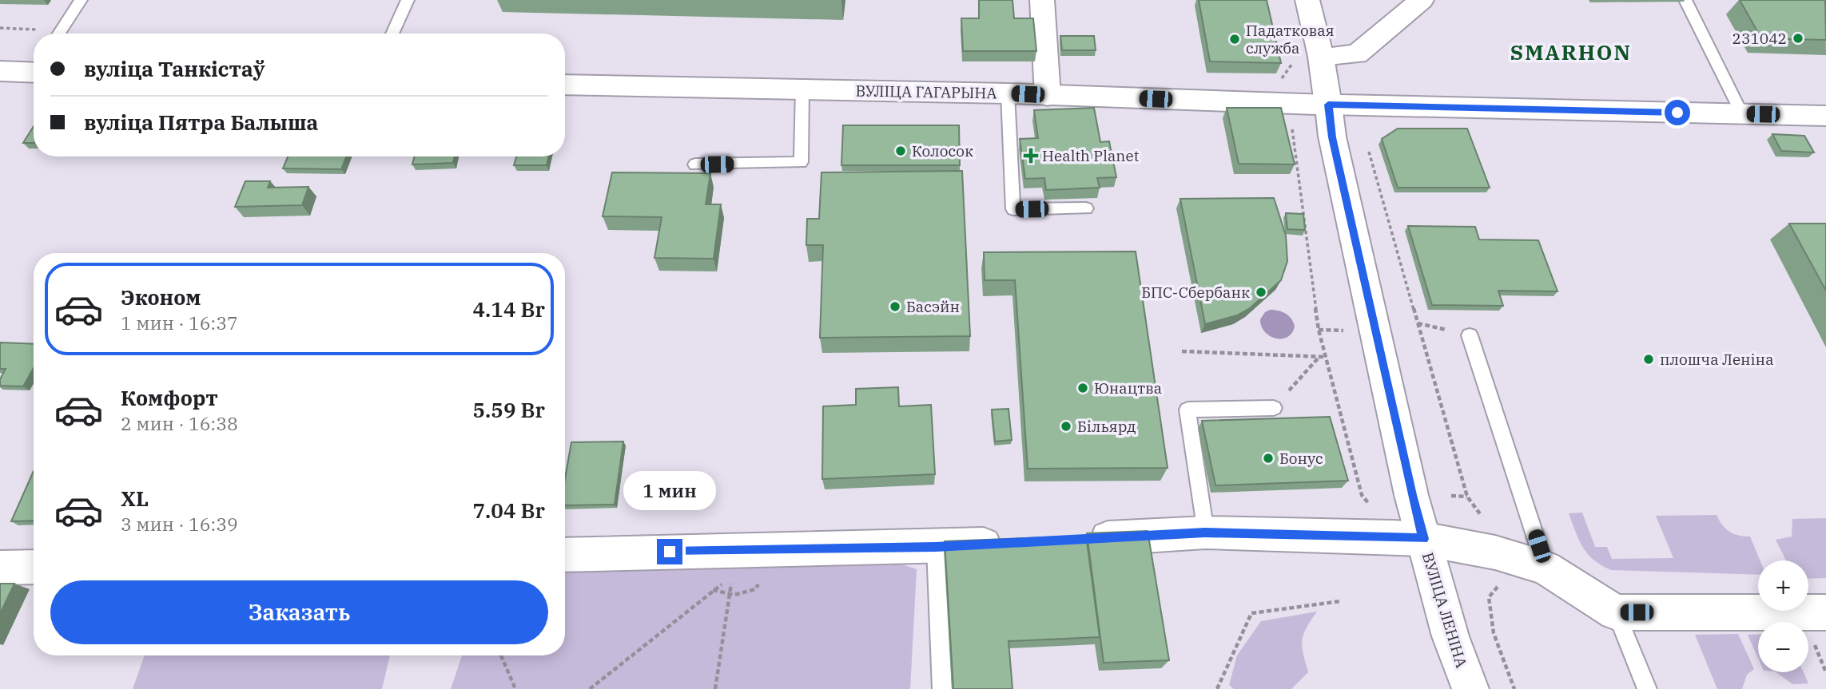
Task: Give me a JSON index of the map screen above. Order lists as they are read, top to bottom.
{
  "streets": {
    "street": ["ВУЛІЦА ГАГАРЫНА", "ВУЛІЦА ЛЕНІНА"]
  },
  "crossings": [
    ["ВУЛІЦА ГАГАРЫНА", "ВУЛІЦА ЛЕНІНА"]
  ],
  "districts": ["SMARHON"],
  "places": {
    "other": [
      "231042",
      "Падатковая служба",
      "Колосок",
      "БПС-Сбербанк",
      "Басэйн",
      "плошча Леніна",
      "Юнацтва",
      "Більярд",
      "Бонус"
    ],
    "health": ["Health Planet"]
  },
  "page": {
    "banner": ["вуліца Танкістаў", "вуліца Пятра Балыша"],
    "list": [
      {
        "name": "Эконом",
        "note": "1 мин · 16:37",
        "value": "4.14 Br"
      },
      {
        "name": "Комфорт",
        "note": "2 мин · 16:38",
        "value": "5.59 Br"
      },
      {
        "name": "XL",
        "note": "3 мин · 16:39",
        "value": "7.04 Br"
      }
    ],
    "bubble": "1 мин",
    "map_buttons": ["+", "−"],
    "buttons": "Заказать"
  }
}
